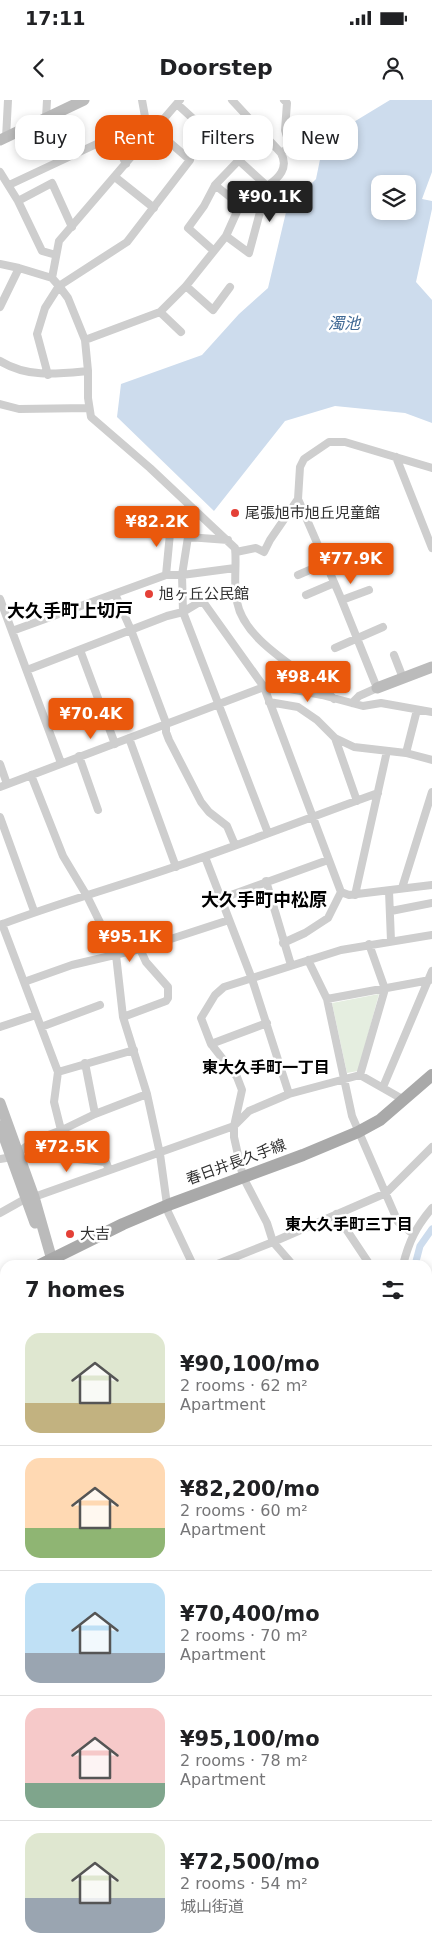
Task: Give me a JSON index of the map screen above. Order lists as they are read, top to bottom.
{
  "streets": {
    "main road": ["春日井長久手線"]
  },
  "districts": [
    "大久手町上切戸",
    "大久手町中松原",
    "東大久手町一丁目",
    "東大久手町三丁目"
  ],
  "water": ["濁池"],
  "places": ["尾張旭市旭丘児童館", "旭ヶ丘公民館", "大吉"],
  "page": {
    "status": "17:11",
    "header": "Doorstep",
    "chip": [
      "Buy",
      "Rent",
      "Filters",
      "New"
    ],
    "price": [
      "¥90.1K",
      "¥82.2K",
      "¥77.9K",
      "¥98.4K",
      "¥70.4K",
      "¥95.1K",
      "¥72.5K"
    ],
    "heading": "7 homes",
    "list": [
      {
        "name": "¥90,100/mo",
        "note": "2 rooms · 62 m² · Apartment"
      },
      {
        "name": "¥82,200/mo",
        "note": "2 rooms · 60 m² · Apartment"
      },
      {
        "name": "¥70,400/mo",
        "note": "2 rooms · 70 m² · Apartment"
      },
      {
        "name": "¥95,100/mo",
        "note": "2 rooms · 78 m² · Apartment"
      },
      {
        "name": "¥72,500/mo",
        "note": "2 rooms · 54 m² · 城山街道"
      }
    ]
  }
}
